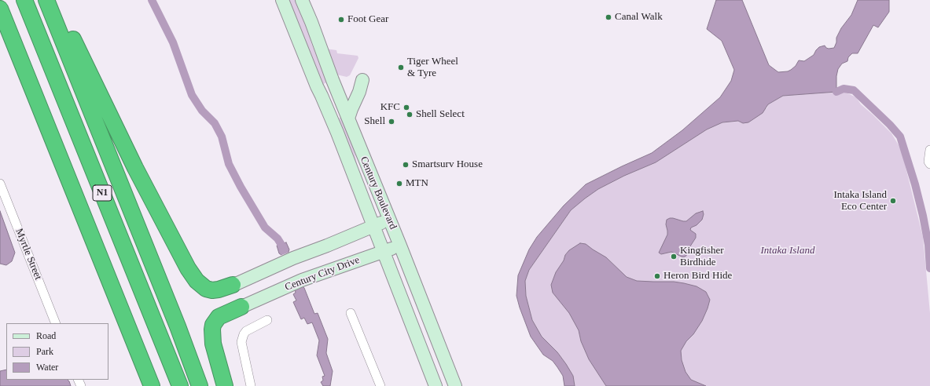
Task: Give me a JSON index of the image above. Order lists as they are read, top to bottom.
{
  "streets": {
    "highway": ["N1"],
    "main road": ["Century Boulevard", "Century City Drive"],
    "street": ["Myrtle Street"]
  },
  "crossings": [
    ["Century Boulevard", "Century City Drive"]
  ],
  "parks": ["Intaka Island"],
  "places": [
    "Canal Walk",
    "Foot Gear",
    "Tiger Wheel & Tyre",
    "KFC",
    "Shell Select",
    "Shell",
    "Smartsurv House",
    "MTN",
    "Intaka Island Eco Center",
    "Kingfisher Birdhide",
    "Heron Bird Hide"
  ],
  "legend": ["Road", "Park", "Water"]
}
